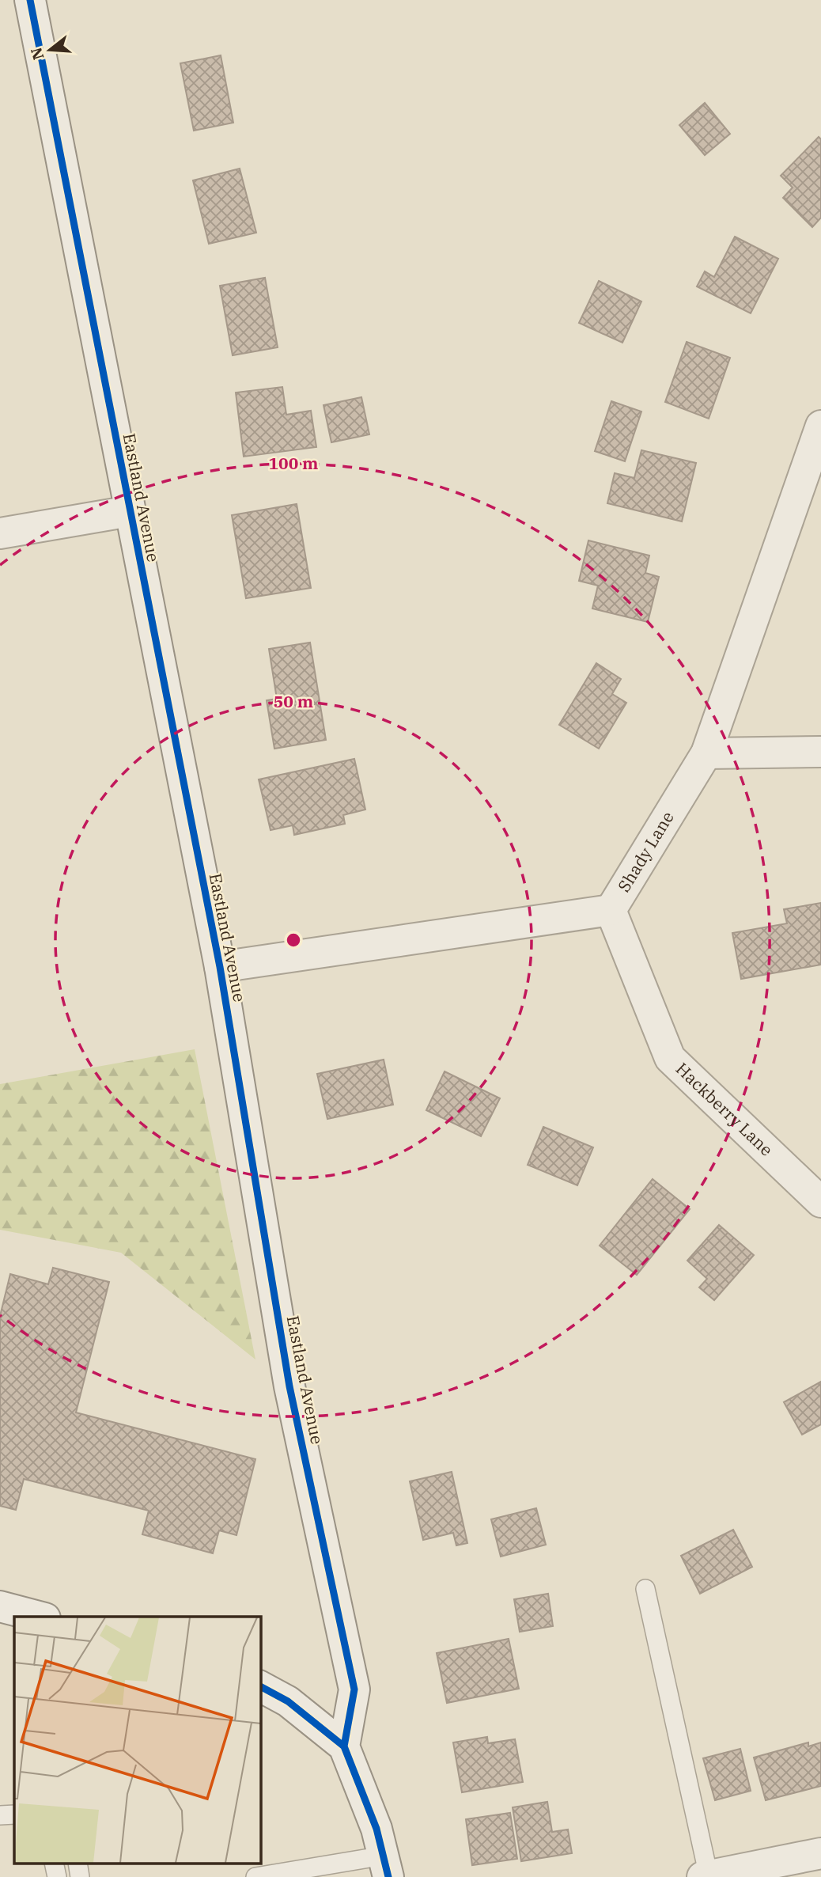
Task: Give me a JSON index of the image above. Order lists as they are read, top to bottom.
{
  "streets": {
    "street": ["Eastland Avenue", "Shady Lane", "Hackberry Lane"]
  },
  "crossings": [
    ["Eastland Avenue", "Shady Lane"],
    ["Shady Lane", "Hackberry Lane"]
  ],
  "north": "left",
  "rings": ["100 m", "50 m"]
}
